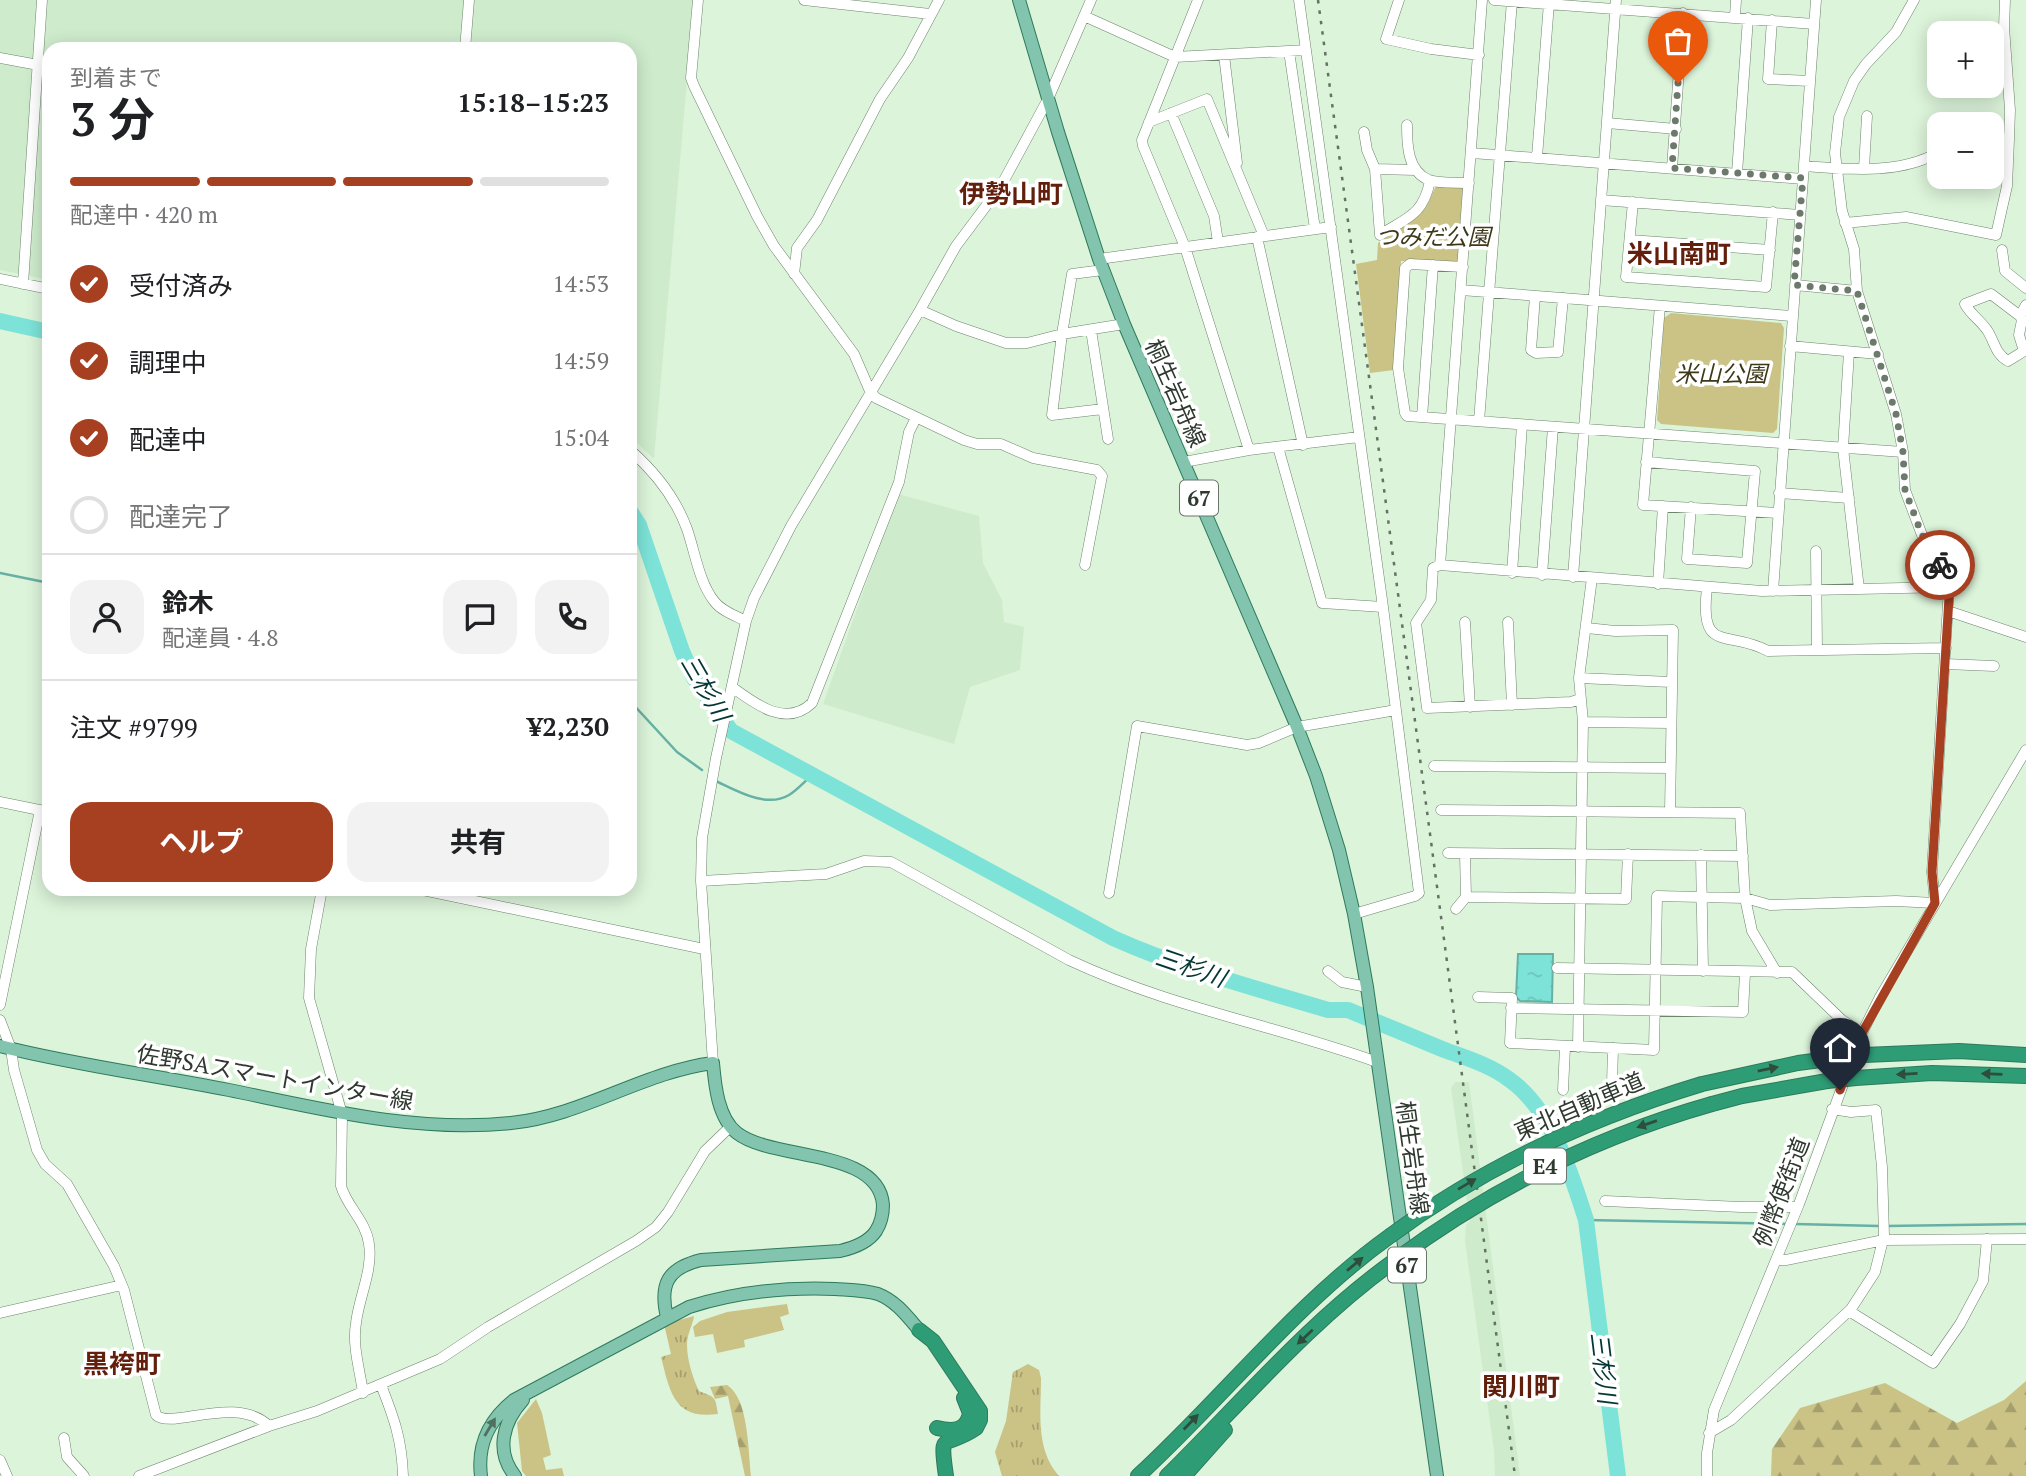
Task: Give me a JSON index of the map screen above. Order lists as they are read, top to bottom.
{
  "streets": {
    "highway": ["東北自動車道", "E4"],
    "main road": ["桐生岩舟線", "67", "佐野SAスマートインター線"],
    "street": ["例幣使街道"]
  },
  "crossings": [
    ["桐生岩舟線", "67"]
  ],
  "districts": [
    "伊勢山町",
    "米山南町",
    "黒袴町",
    "関川町"
  ],
  "water": ["三杉川"],
  "parks": ["つみだ公園", "米山公園"],
  "page": {
    "map_buttons": ["+", "−"],
    "heading": ["3 分", "到着まで", "15:18–15:23"],
    "panel": [
      "鈴木",
      "配達員 · 4.8",
      "注文 #9799",
      "¥2,230"
    ],
    "bar": "配達中 · 420 m",
    "list": [
      ["受付済み", "14:53"],
      ["調理中", "14:59"],
      ["配達中", "15:04"],
      "配達完了"
    ],
    "buttons": ["ヘルプ", "共有"]
  }
}
